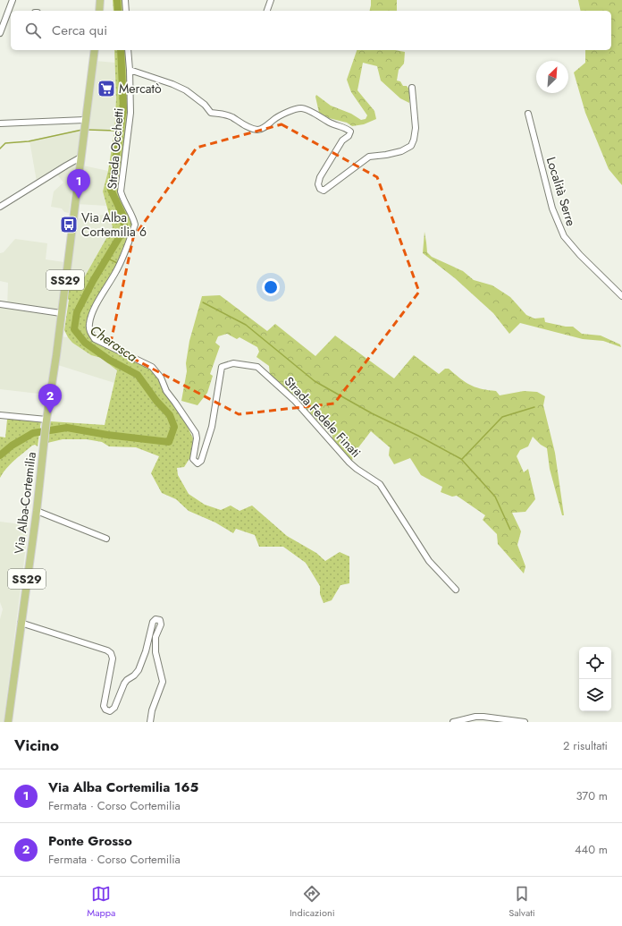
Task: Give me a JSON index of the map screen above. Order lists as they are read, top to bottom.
{
  "streets": {
    "main road": ["SS29", "Via Alba-Cortemilia"],
    "street": ["Strada Occhetti", "Località Serre", "Strada Fedele Finati"]
  },
  "crossings": [
    ["Strada Occhetti", "Strada Fedele Finati"],
    ["SS29", "Via Alba-Cortemilia"]
  ],
  "water": ["Cherasca"],
  "places": {
    "supermarket": ["Mercatò"],
    "bus stop": ["Via Alba Cortemilia 6"]
  },
  "north": "top right",
  "page": {
    "search": "Cerca qui",
    "pins": ["1", "2"],
    "heading": ["Vicino", "2 risultati"],
    "list": [
      {
        "mark": "1",
        "name": "Via Alba Cortemilia 165",
        "note": "Fermata · Corso Cortemilia",
        "value": "370 m"
      },
      {
        "mark": "2",
        "name": "Ponte Grosso",
        "note": "Fermata · Corso Cortemilia",
        "value": "440 m"
      }
    ],
    "nav": ["Mappa", "Indicazioni", "Salvati"]
  }
}
